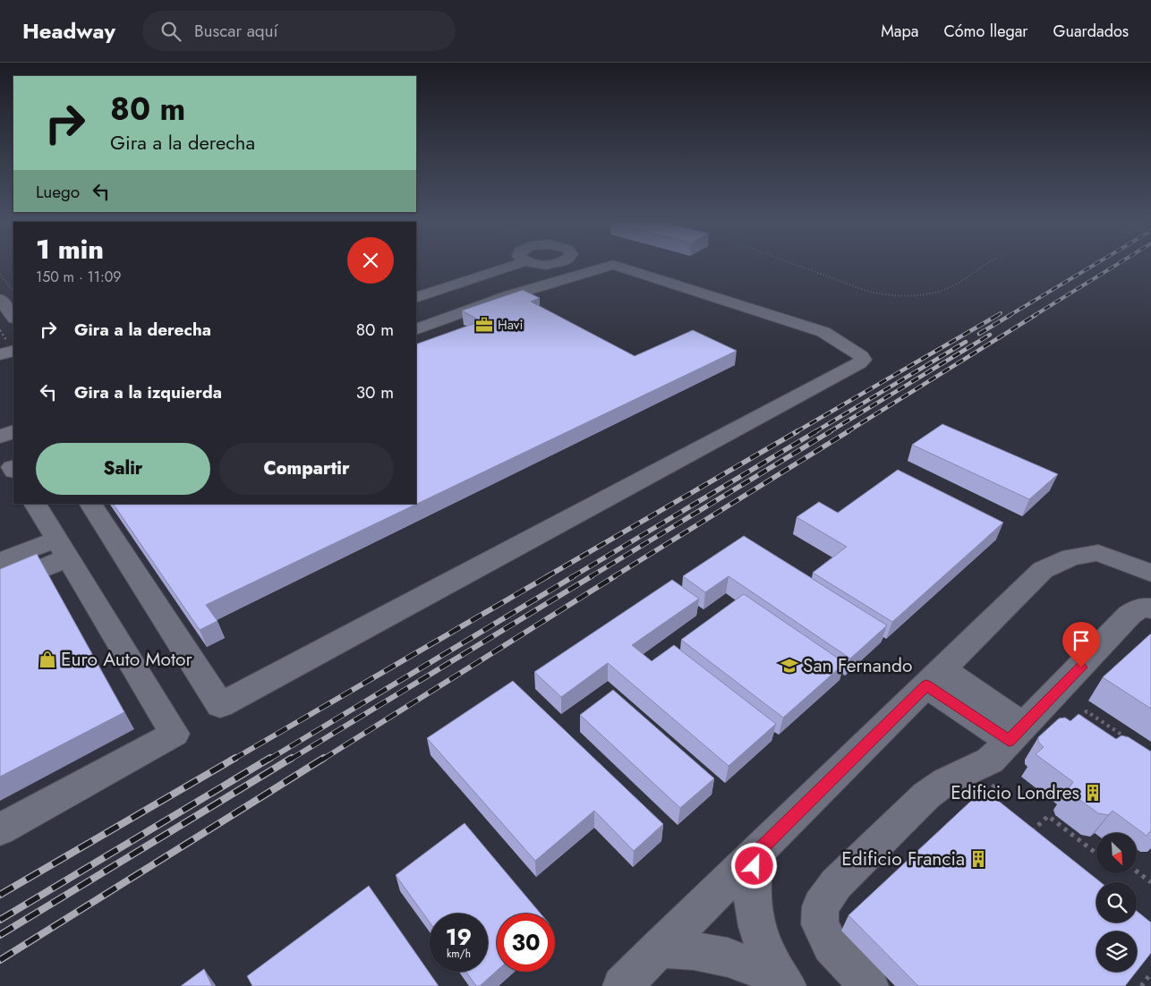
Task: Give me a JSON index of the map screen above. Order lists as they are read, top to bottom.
{
  "places": {
    "office": ["Havi"],
    "shop": ["Euro Auto Motor"],
    "school or university": ["San Fernando"],
    "building": ["Edificio Londres", "Edificio Francia"]
  },
  "north": "bottom right",
  "page": {
    "header": "Headway",
    "search": "Buscar aquí",
    "nav": ["Mapa", "Cómo llegar", "Guardados"],
    "turn": ["80 m", "Gira a la derecha"],
    "then": "Luego",
    "heading": ["1 min", "150 m · 11:09"],
    "list": [
      {
        "name": "Gira a la derecha",
        "value": "80 m"
      },
      {
        "name": "Gira a la izquierda",
        "value": "30 m"
      }
    ],
    "buttons": ["Salir", "Compartir"],
    "speed": "19 km/h",
    "limit": "30"
  }
}
